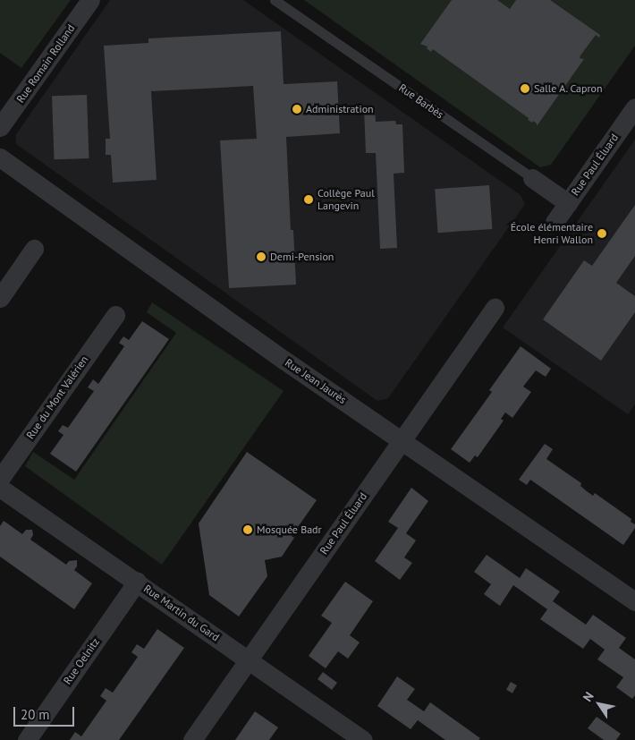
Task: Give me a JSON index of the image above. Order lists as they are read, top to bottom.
{
  "streets": {
    "street": [
      "Rue Romain Rolland",
      "Rue Barbès",
      "Rue Paul Éluard",
      "Rue Jean Jaurès",
      "Rue du Mont Valérien",
      "Rue Martin du Gard",
      "Rue Oelnitz"
    ]
  },
  "crossings": [
    ["Rue Barbès", "Rue Paul Éluard"],
    ["Rue Paul Éluard", "Rue Jean Jaurès"],
    ["Rue Paul Éluard", "Rue Martin du Gard"],
    ["Rue Martin du Gard", "Rue Oelnitz"]
  ],
  "places": [
    "Salle A. Capron",
    "Administration",
    "Collège Paul Langevin",
    "École élémentaire Henri Wallon",
    "Demi-Pension",
    "Mosquée Badr"
  ],
  "scale_bar": "20 m",
  "north": "top left"
}
